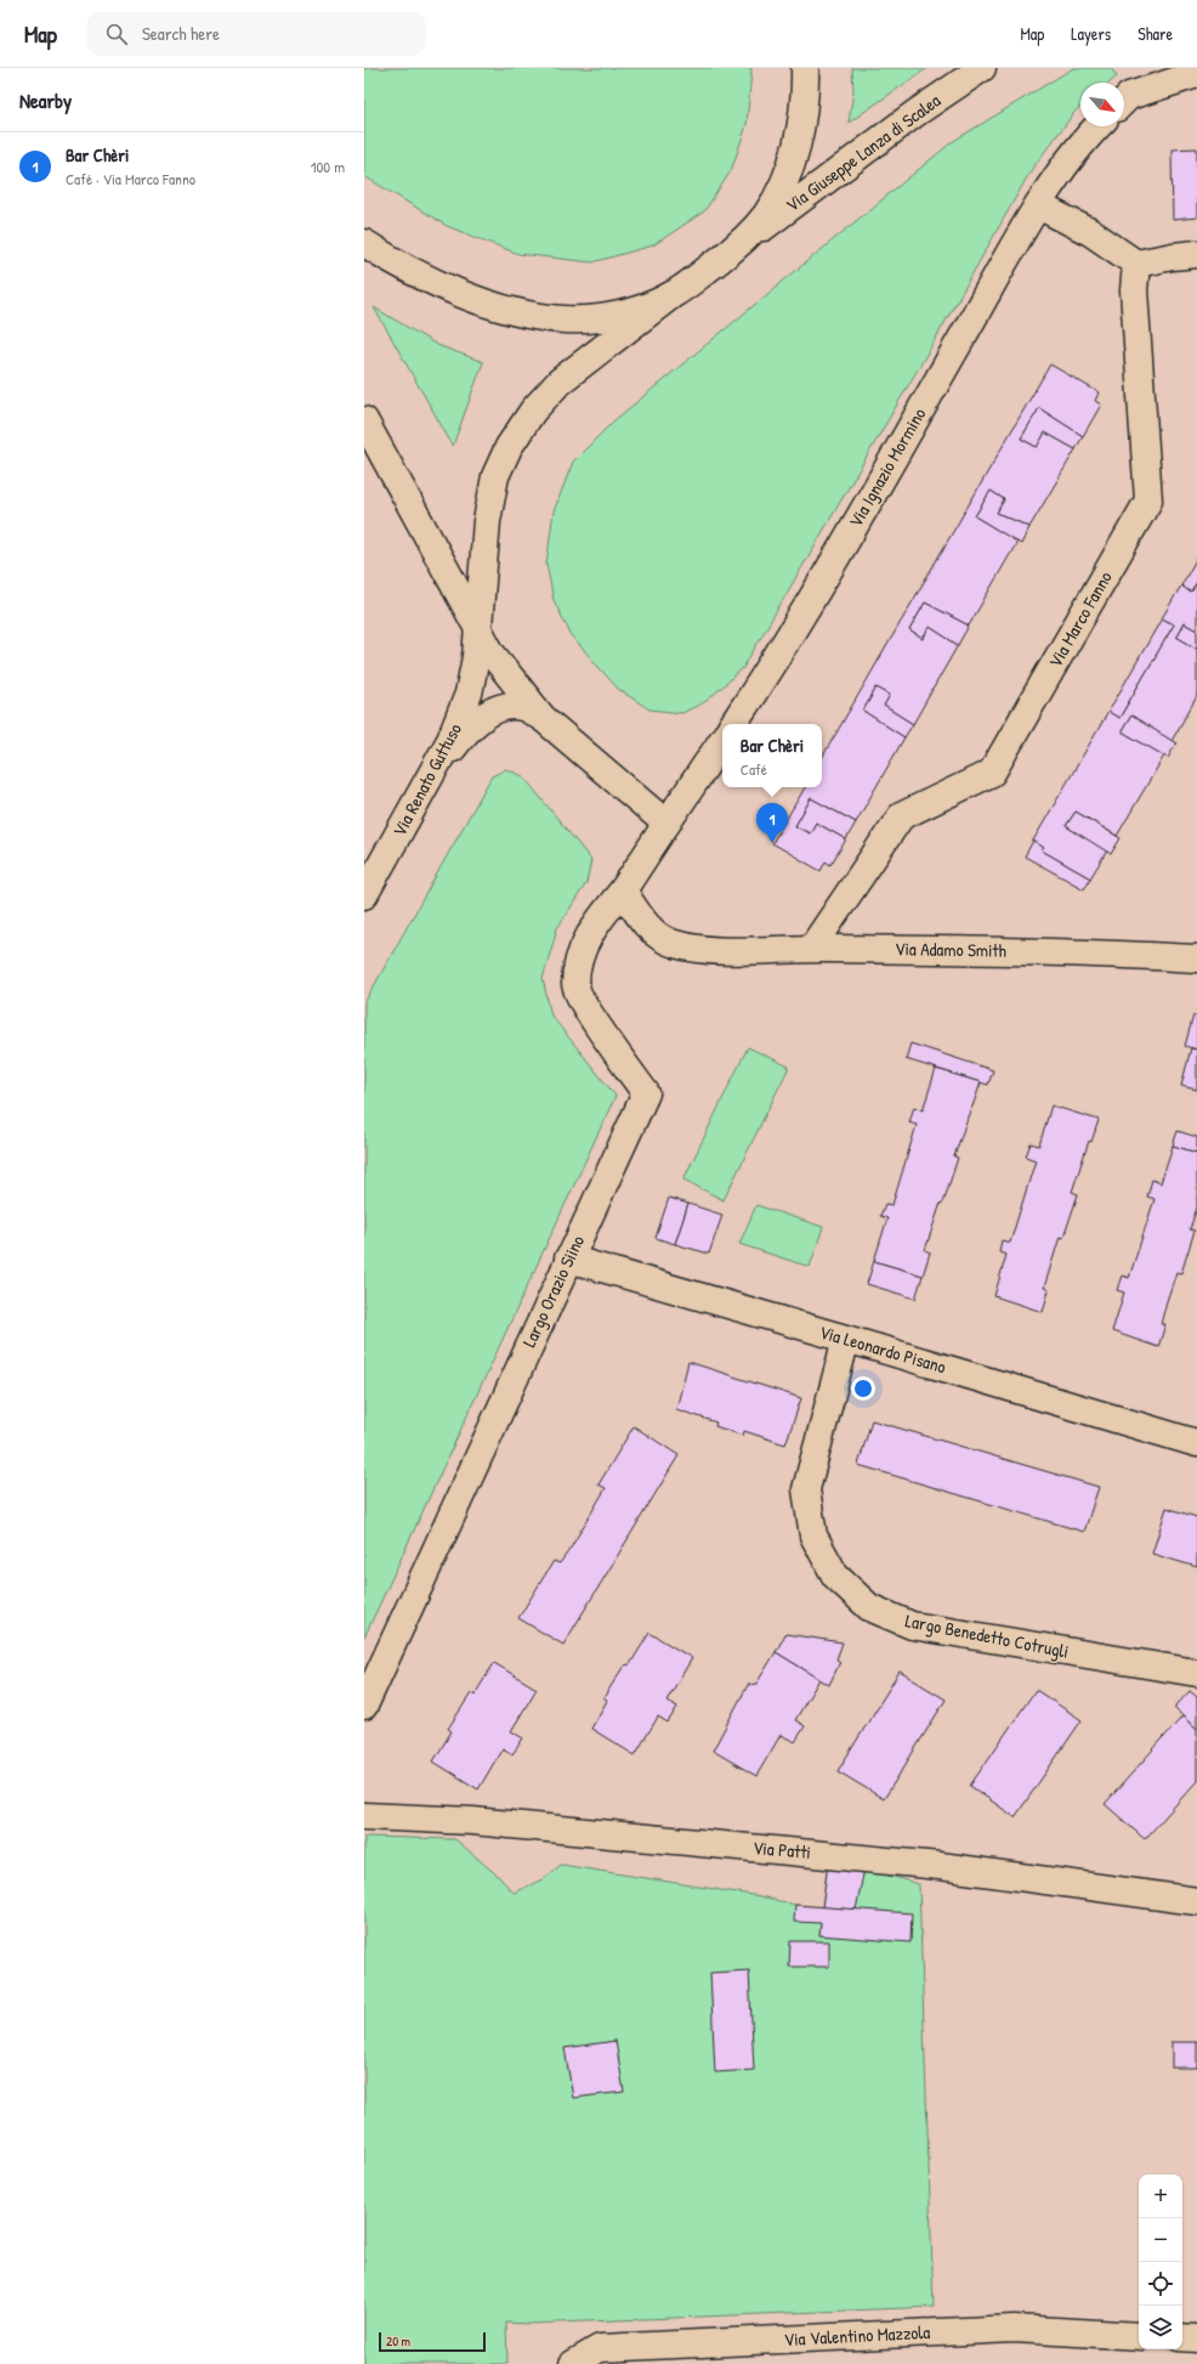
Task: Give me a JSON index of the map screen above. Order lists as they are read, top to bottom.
{
  "streets": {
    "street": [
      "Via Giuseppe Lanza di Scalea",
      "Via Ignazio Mormino",
      "Via Marco Fanno",
      "Via Renato Guttuso",
      "Via Adamo Smith",
      "Largo Orazio Siino",
      "Via Leonardo Pisano",
      "Largo Benedetto Cotrugli",
      "Via Patti",
      "Via Valentino Mazzola"
    ]
  },
  "crossings": [
    ["Via Marco Fanno", "Via Adamo Smith"],
    ["Via Adamo Smith", "Largo Orazio Siino"],
    ["Largo Orazio Siino", "Via Leonardo Pisano"],
    ["Via Leonardo Pisano", "Largo Benedetto Cotrugli"]
  ],
  "scale_bar": "20 m",
  "north": "bottom right",
  "page": {
    "header": "Map",
    "search": "Search here",
    "nav": ["Map", "Layers", "Share"],
    "heading": "Nearby",
    "list": [
      {
        "mark": "1",
        "name": "Bar Chèri",
        "note": "Café · Via Marco Fanno",
        "value": "100 m"
      }
    ],
    "popup": ["Bar Chèri", "Café"],
    "pins": "1",
    "map_buttons": ["+", "−"],
    "scale": "20 m"
  }
}
